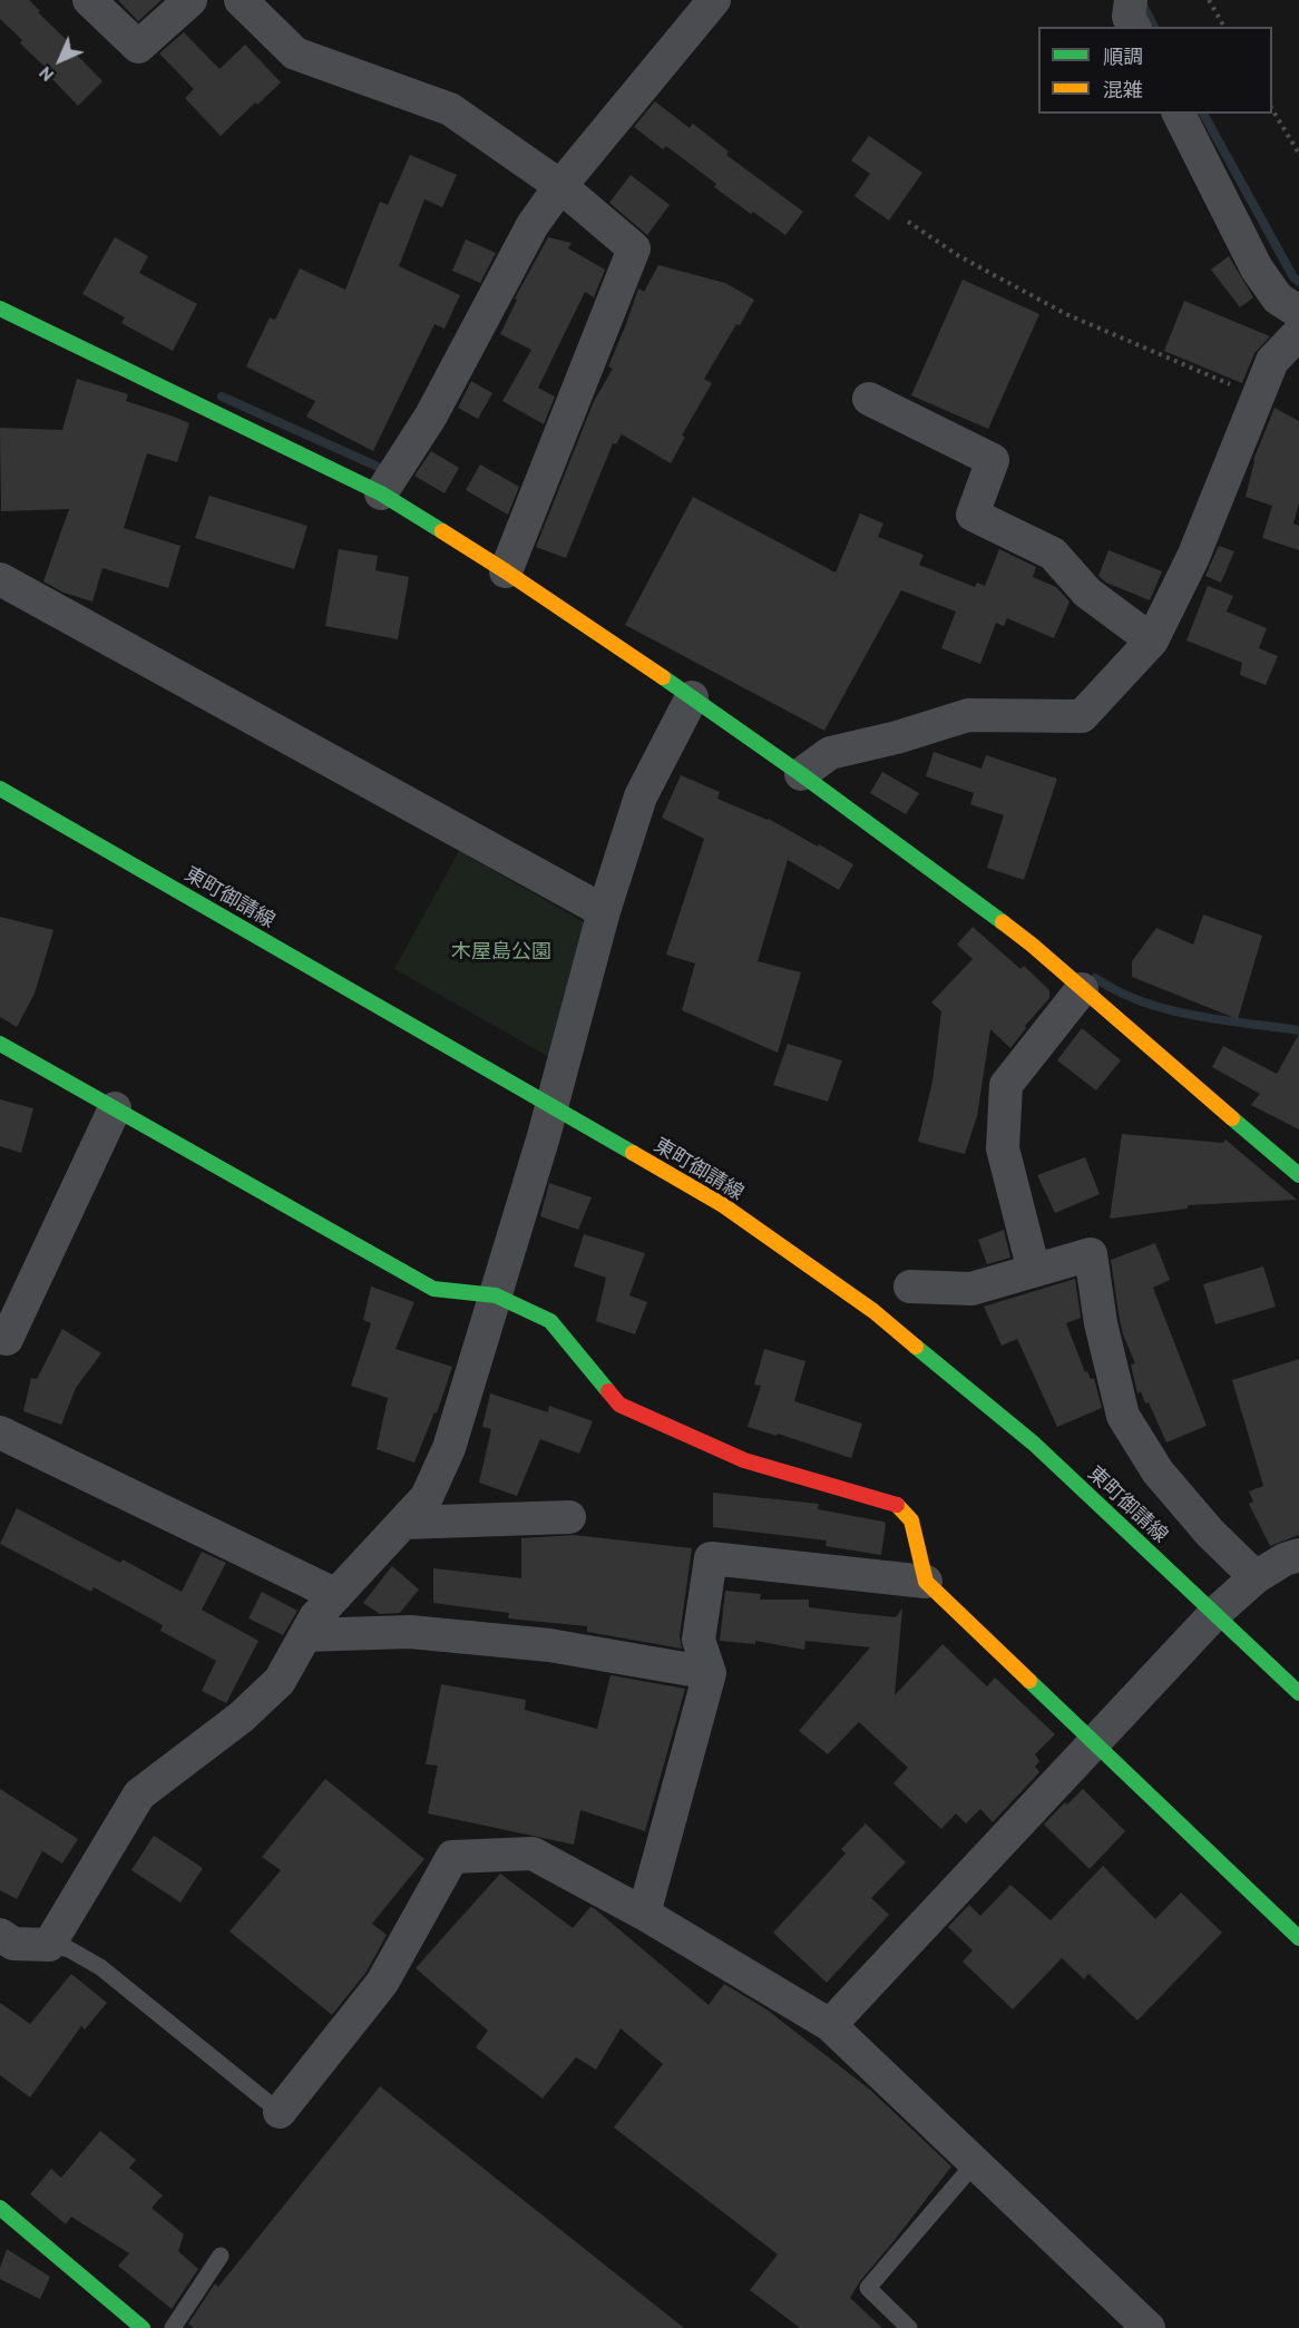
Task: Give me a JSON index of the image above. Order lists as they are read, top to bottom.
{
  "streets": {
    "street": ["東町御請線"]
  },
  "parks": ["木屋島公園"],
  "legend": ["順調", "混雑"],
  "north": "bottom left"
}
